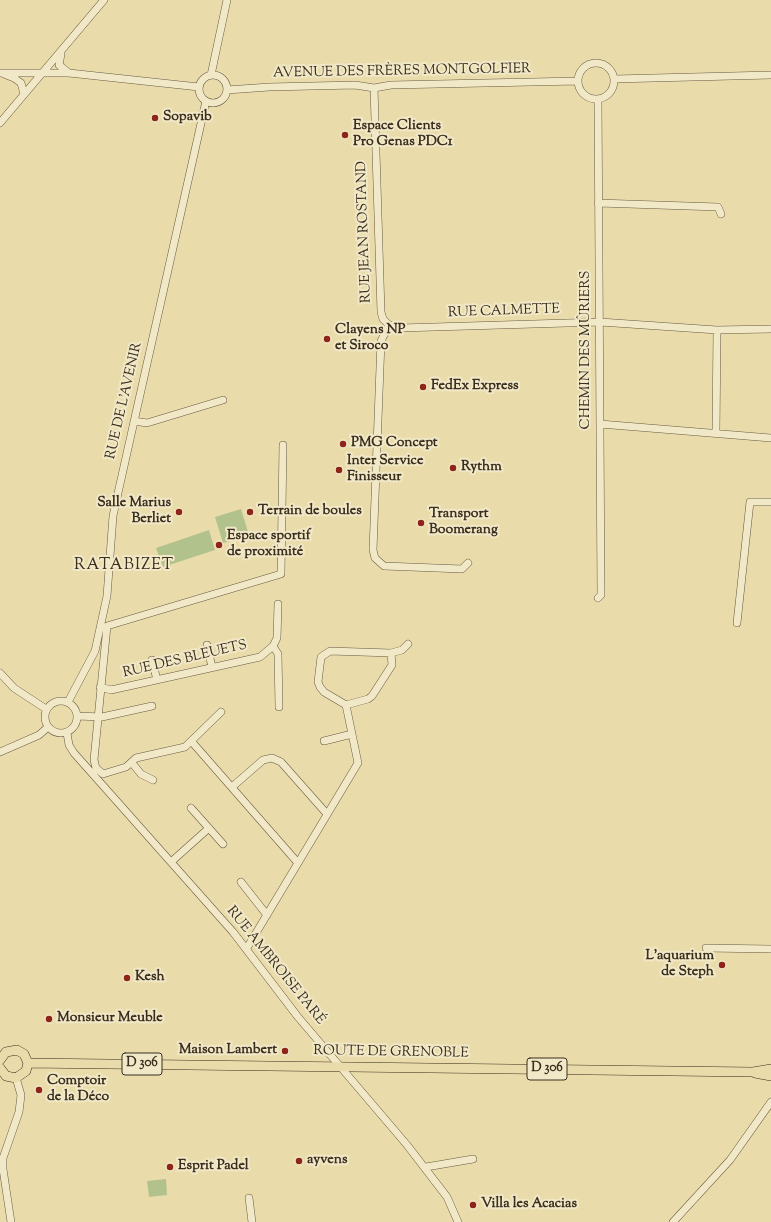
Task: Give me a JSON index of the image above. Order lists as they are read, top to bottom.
{
  "streets": {
    "main road": ["ROUTE DE GRENOBLE", "D 306"],
    "street": [
      "AVENUE DES FRÈRES MONTGOLFIER",
      "RUE JEAN ROSTAND",
      "RUE CALMETTE",
      "CHEMIN DES MÛRIERS",
      "RUE DE L'AVENIR",
      "RUE DES BLEUETS",
      "RUE AMBROISE PARÉ"
    ]
  },
  "crossings": [
    ["AVENUE DES FRÈRES MONTGOLFIER", "RUE JEAN ROSTAND"],
    ["AVENUE DES FRÈRES MONTGOLFIER", "CHEMIN DES MÛRIERS"],
    ["AVENUE DES FRÈRES MONTGOLFIER", "RUE DE L'AVENIR"],
    ["RUE JEAN ROSTAND", "RUE CALMETTE"],
    ["RUE CALMETTE", "CHEMIN DES MÛRIERS"],
    ["RUE DE L'AVENIR", "RUE AMBROISE PARÉ"],
    ["RUE AMBROISE PARÉ", "ROUTE DE GRENOBLE"]
  ],
  "districts": ["RATABIZET"],
  "places": [
    "Sopavib",
    "Espace Clients Pro Genas PDC1",
    "Clayens NP et Siroco",
    "FedEx Express",
    "PMG Concept",
    "Rythm",
    "Inter Service Finisseur",
    "Salle Marius Berliet",
    "Terrain de boules",
    "Transport Boomerang",
    "Espace sportif de proximité",
    "L'aquarium de Steph",
    "Kesh",
    "Monsieur Meuble",
    "Maison Lambert",
    "Comptoir de la Déco",
    "ayvens",
    "Esprit Padel",
    "Villa les Acacias"
  ]
}
